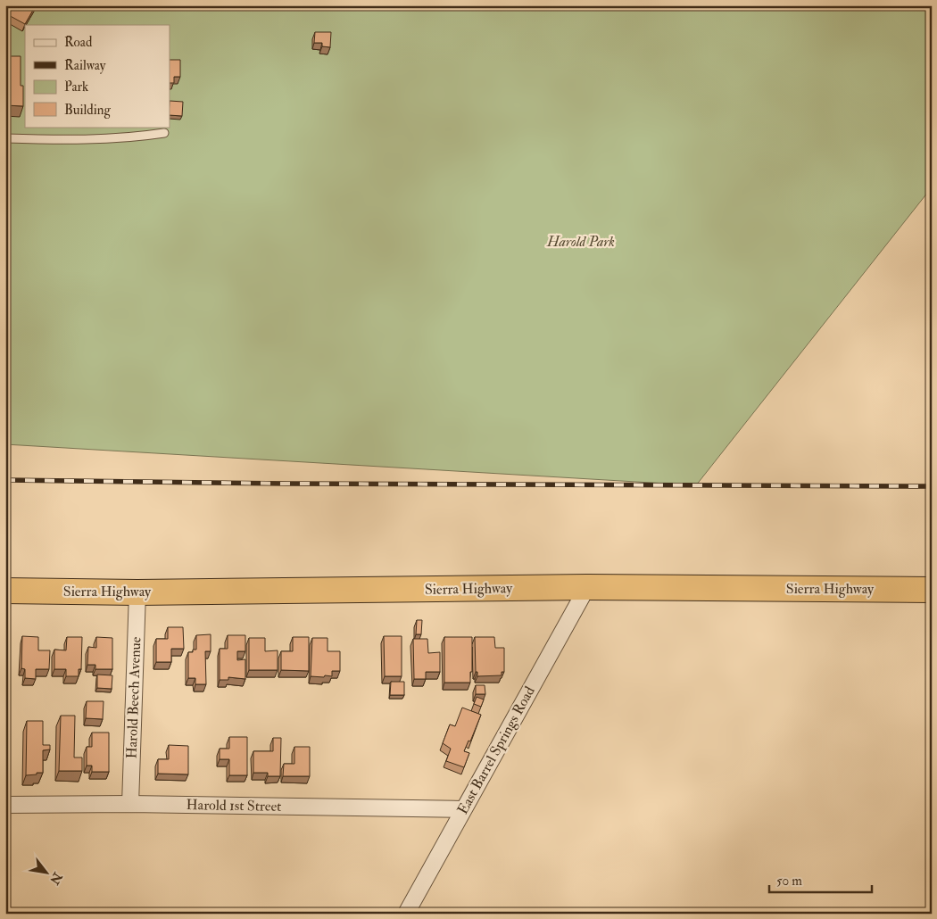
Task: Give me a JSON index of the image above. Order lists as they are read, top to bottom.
{
  "streets": {
    "highway": ["Sierra Highway"],
    "street": ["Harold Beech Avenue", "East Barrel Springs Road", "Harold 1st Street"]
  },
  "crossings": [
    ["Sierra Highway", "Harold Beech Avenue"],
    ["Sierra Highway", "East Barrel Springs Road"],
    ["Harold Beech Avenue", "Harold 1st Street"],
    ["East Barrel Springs Road", "Harold 1st Street"]
  ],
  "parks": ["Harold Park"],
  "legend": [
    "Road",
    "Railway",
    "Park",
    "Building"
  ],
  "scale_bar": "50 m",
  "north": "bottom right"
}
